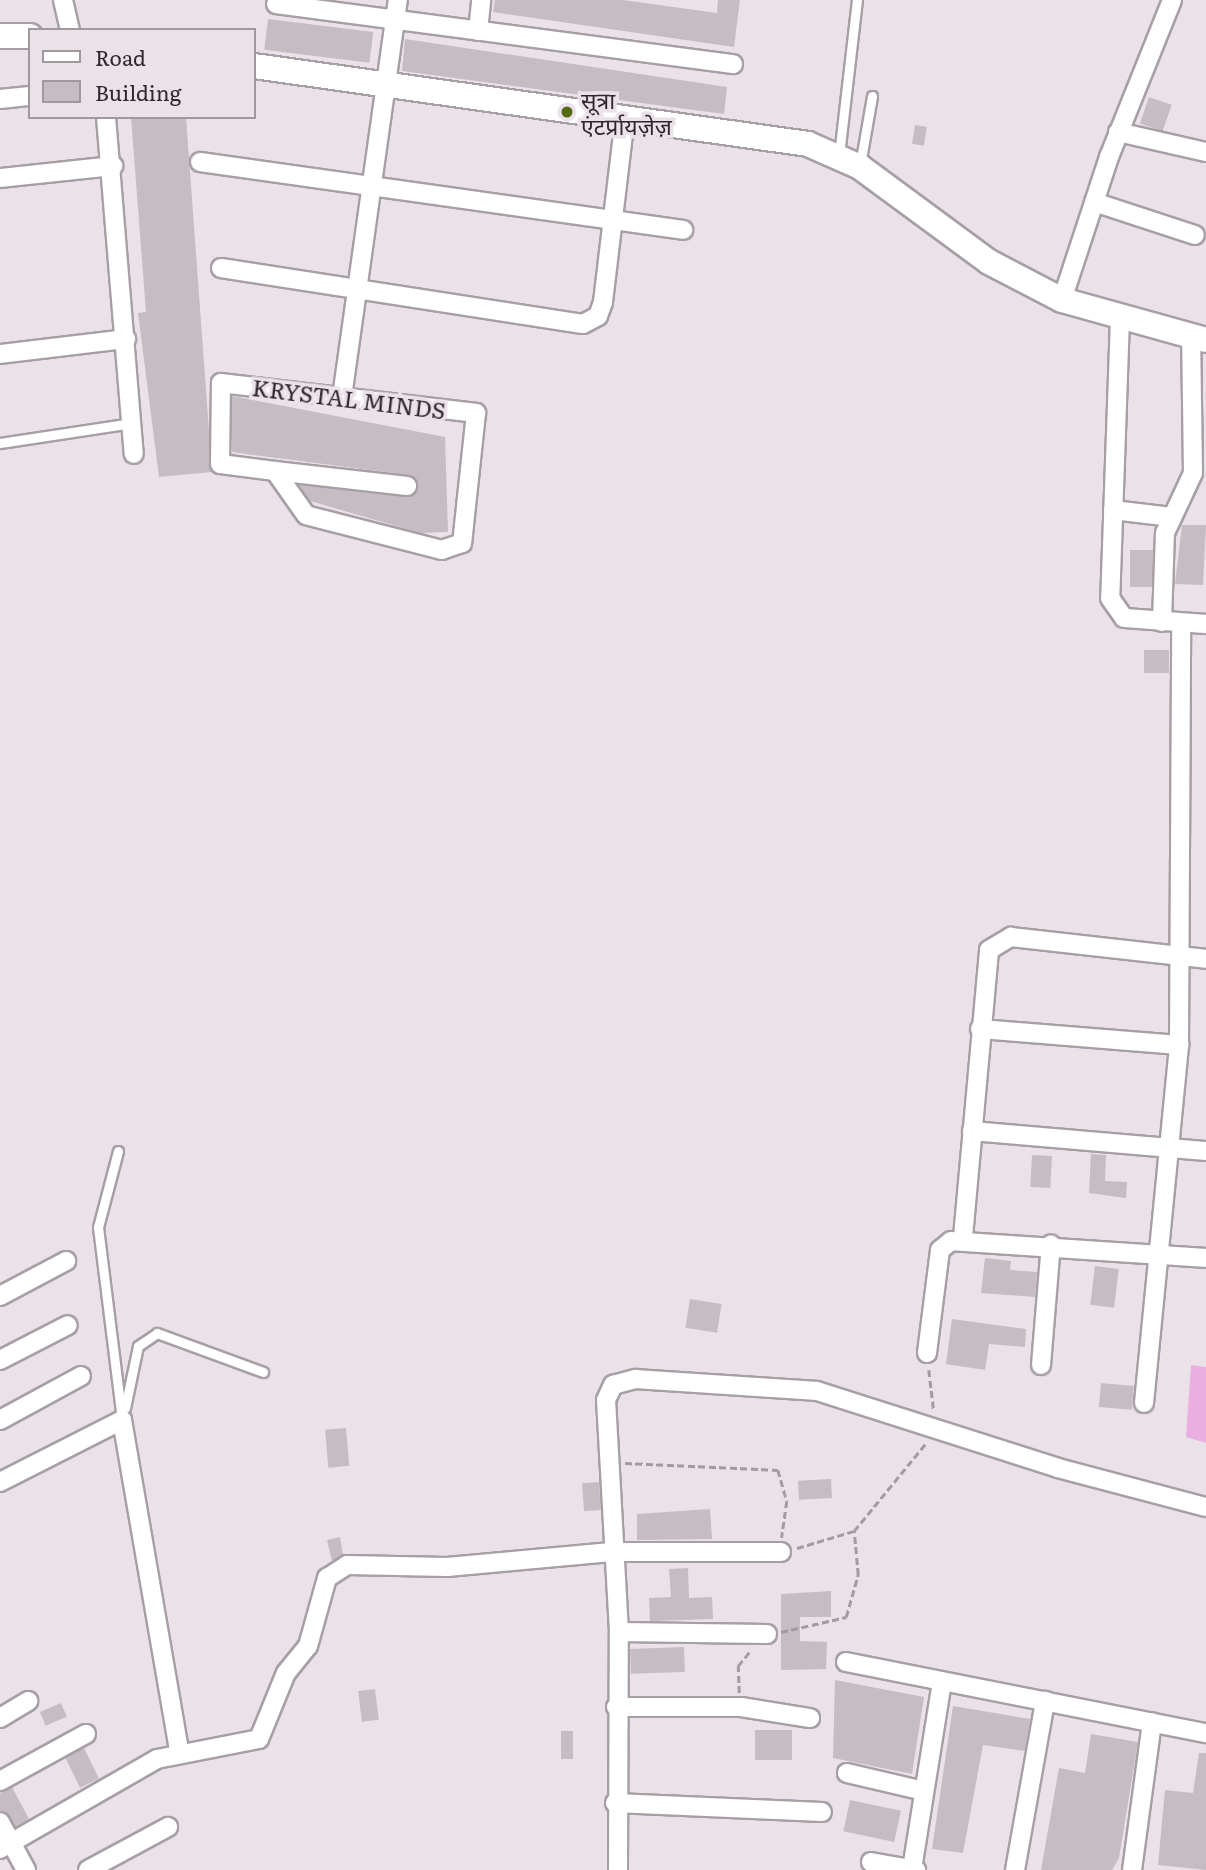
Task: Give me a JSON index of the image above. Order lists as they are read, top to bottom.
{
  "streets": {
    "street": ["KRYSTAL MINDS"]
  },
  "places": ["सूत्रा एंटर्प्रायज़ेज़"],
  "legend": ["Road", "Building"]
}
